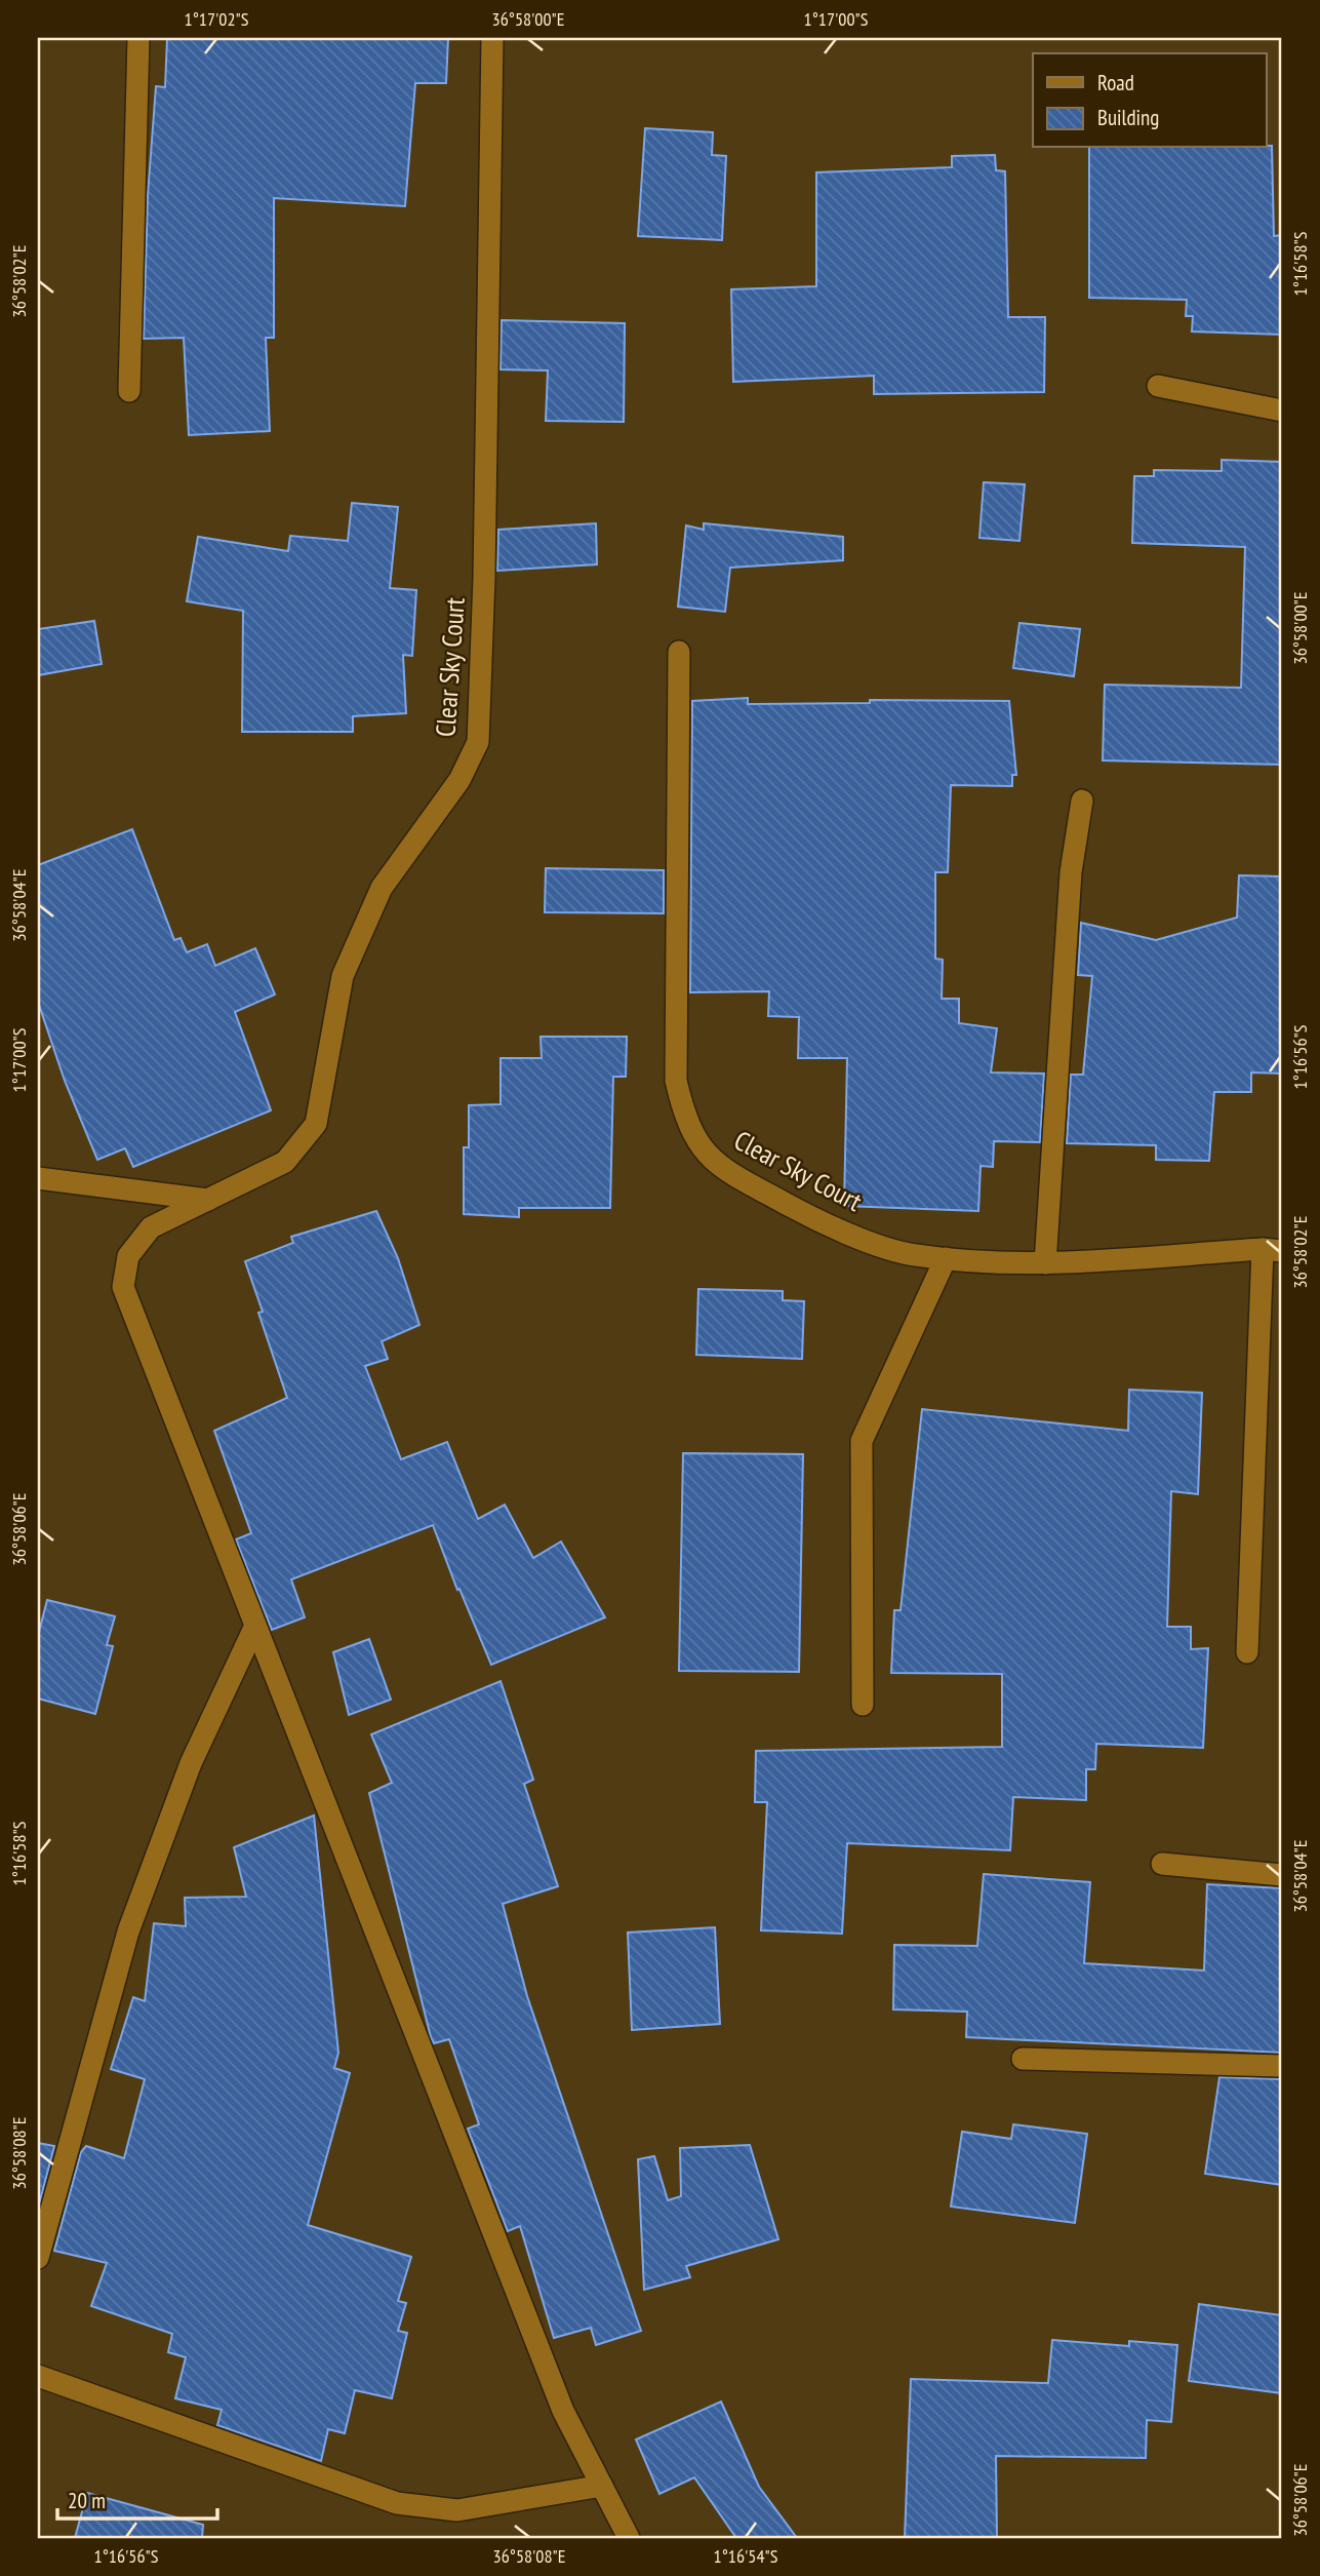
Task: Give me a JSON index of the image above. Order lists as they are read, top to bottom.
{
  "streets": {
    "street": ["Clear Sky Court"]
  },
  "legend": ["Road", "Building"],
  "scale_bar": "20 m",
  "coordinates": [
    "1°17'02\"S",
    "36°58'00\"E",
    "1°17'00\"S",
    "1°16'58\"S",
    "36°58'02\"E",
    "36°58'04\"E",
    "1°16'56\"S",
    "36°58'06\"E",
    "36°58'08\"E",
    "1°16'54\"S"
  ]
}
